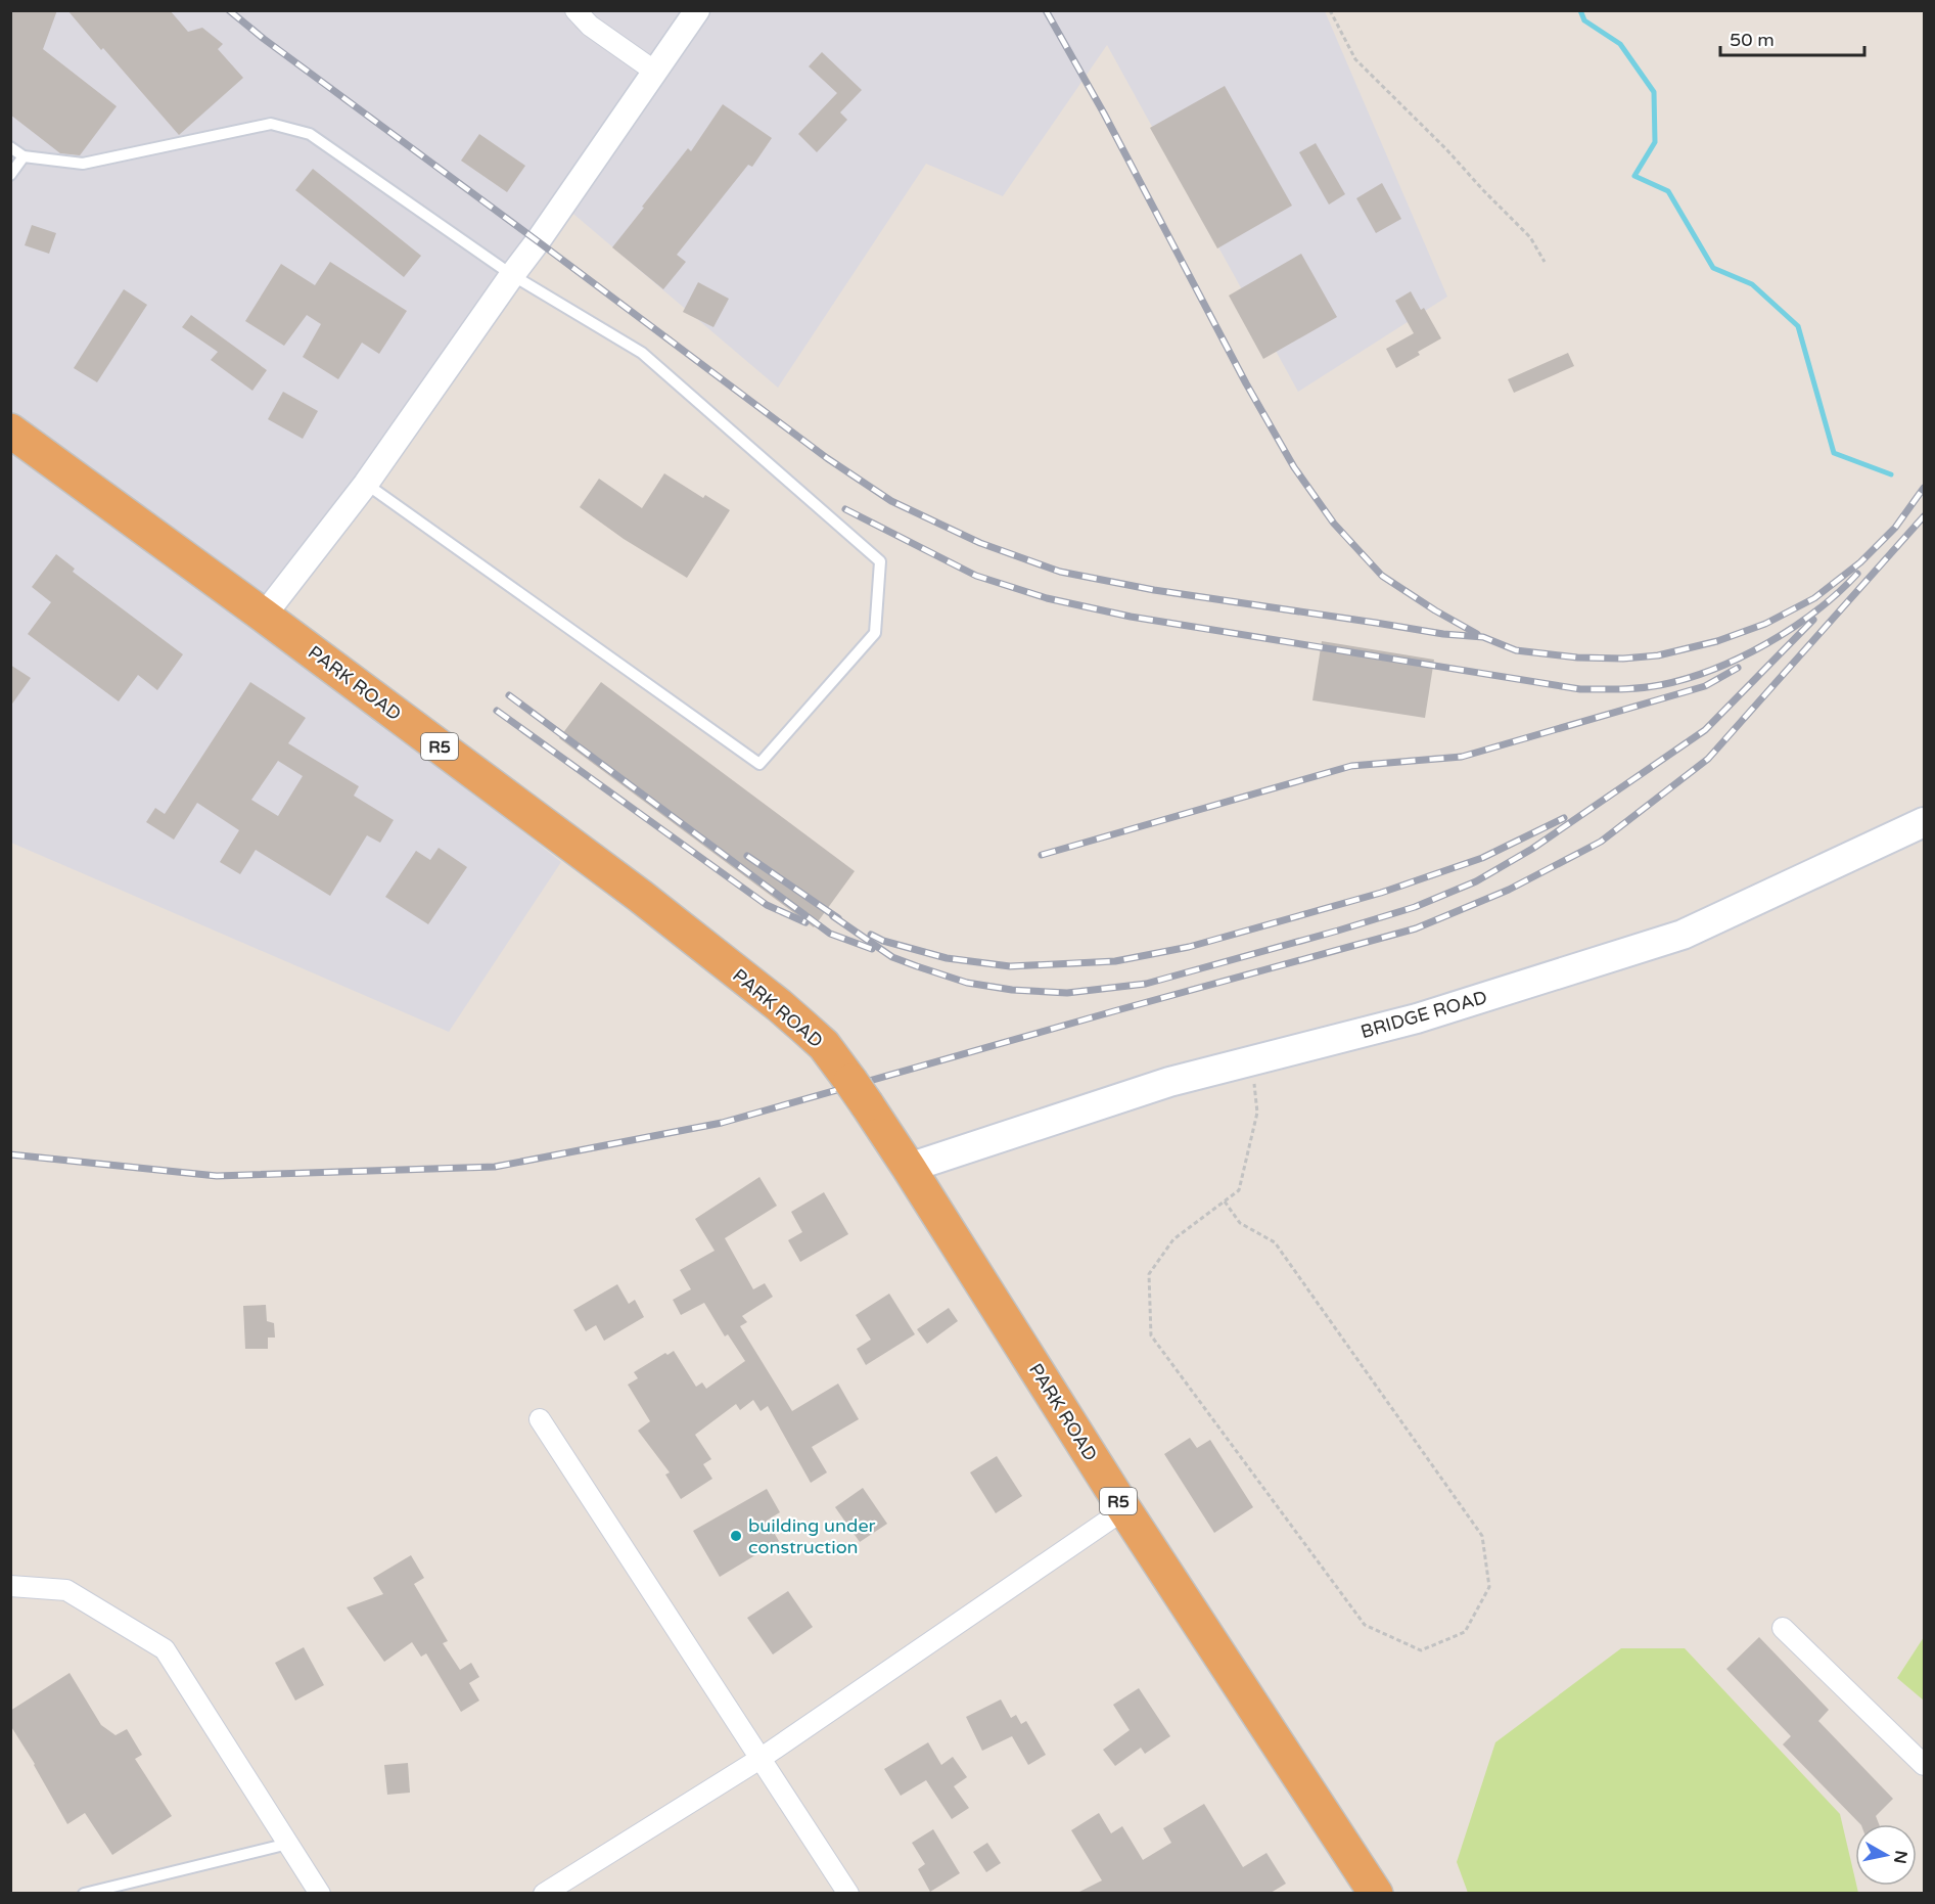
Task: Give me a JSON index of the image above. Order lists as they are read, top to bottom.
{
  "streets": {
    "highway": ["PARK ROAD", "R5"],
    "main road": ["BRIDGE ROAD"]
  },
  "crossings": [
    ["PARK ROAD", "BRIDGE ROAD"]
  ],
  "places": ["building under construction"],
  "scale_bar": "50 m",
  "north": "right"
}
